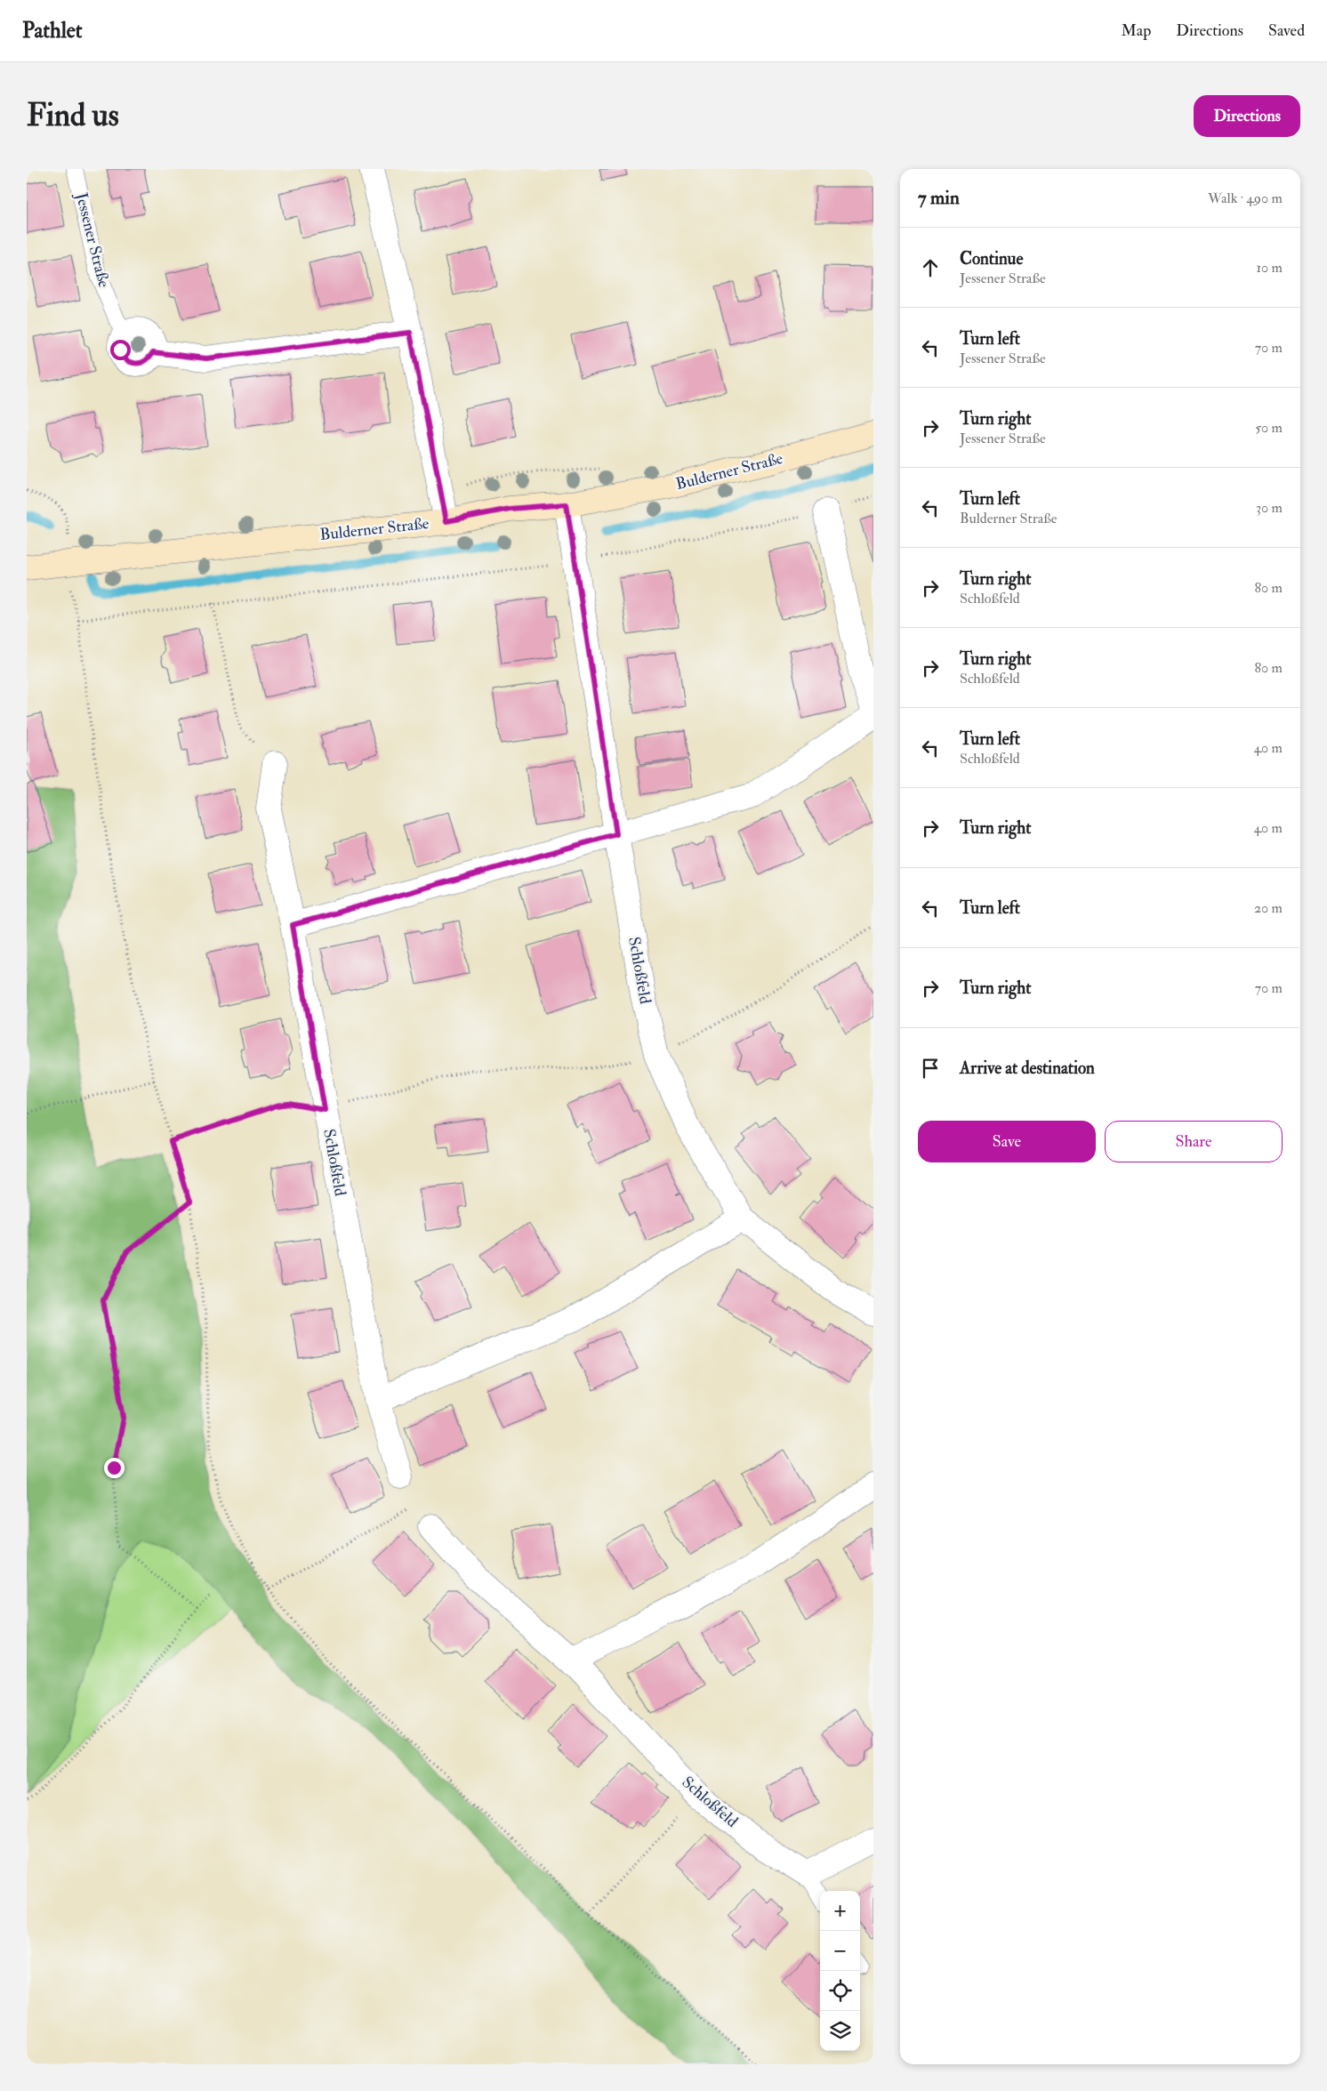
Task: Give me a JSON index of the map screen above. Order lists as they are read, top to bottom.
{
  "streets": {
    "street": ["Jessener Straße", "Bulderner Straße", "Schloßfeld"]
  },
  "crossings": [
    ["Bulderner Straße", "Schloßfeld"]
  ],
  "page": {
    "header": "Pathlet",
    "nav": ["Map", "Directions", "Saved"],
    "buttons": [
      "Directions",
      ["Save", "Share"]
    ],
    "title": "Find us",
    "heading": ["7 min", "Walk · 490 m"],
    "list": [
      ["Continue", "Jessener Straße", "10 m"],
      ["Turn left", "Jessener Straße", "70 m"],
      ["Turn right", "Jessener Straße", "50 m"],
      ["Turn left", "Bulderner Straße", "30 m"],
      ["Turn right", "Schloßfeld", "80 m"],
      ["Turn right", "Schloßfeld", "80 m"],
      ["Turn left", "Schloßfeld", "40 m"],
      ["Turn right", "40 m"],
      ["Turn left", "20 m"],
      ["Turn right", "70 m"],
      "Arrive at destination"
    ],
    "map_buttons": ["+", "−"]
  }
}
